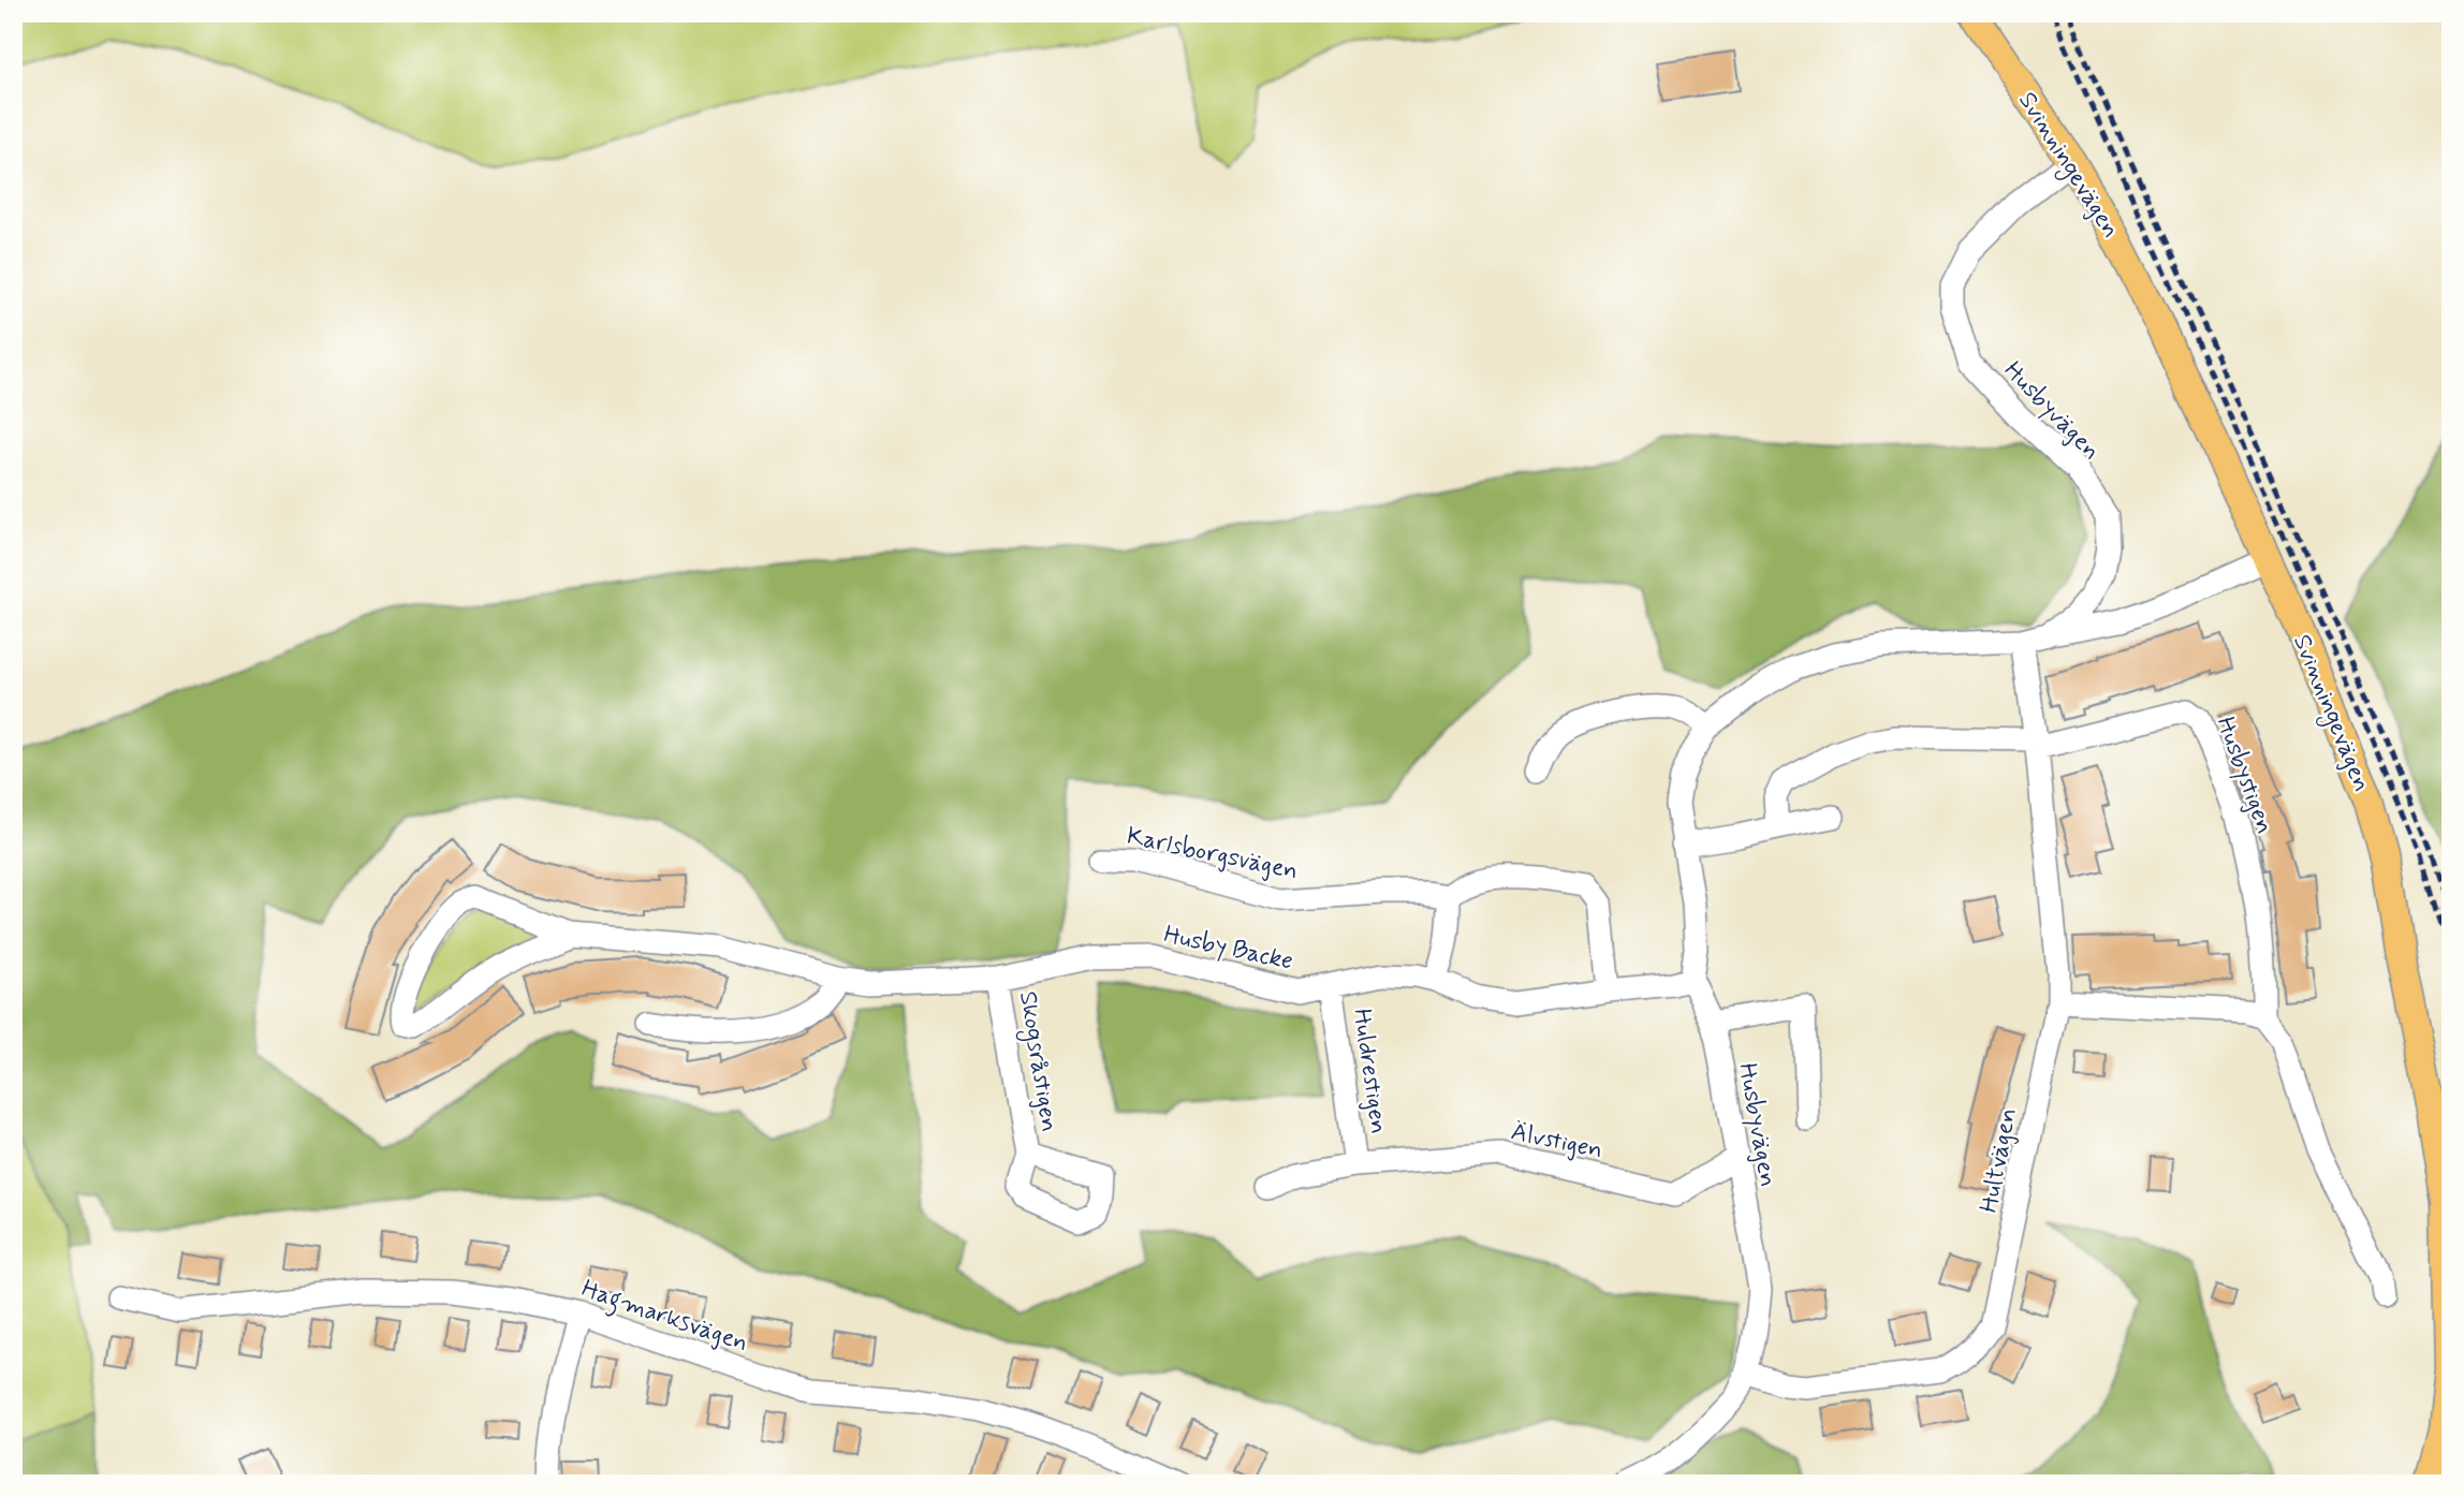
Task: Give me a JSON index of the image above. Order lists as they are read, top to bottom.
{
  "streets": {
    "main road": ["Svinningevägen"],
    "street": [
      "Husbyvägen",
      "Husbystigen",
      "Karlsborgsvägen",
      "Husby Backe",
      "Skogsråstigen",
      "Huldrestigen",
      "Älvstigen",
      "Hultvägen",
      "Hagmarksvägen"
    ]
  },
  "crossings": [
    ["Svinningevägen", "Husbyvägen"],
    ["Husbyvägen", "Husby Backe"],
    ["Husbyvägen", "Älvstigen"],
    ["Husbyvägen", "Hultvägen"],
    ["Husbystigen", "Hultvägen"],
    ["Husby Backe", "Skogsråstigen"],
    ["Husby Backe", "Huldrestigen"],
    ["Huldrestigen", "Älvstigen"]
  ]
}
